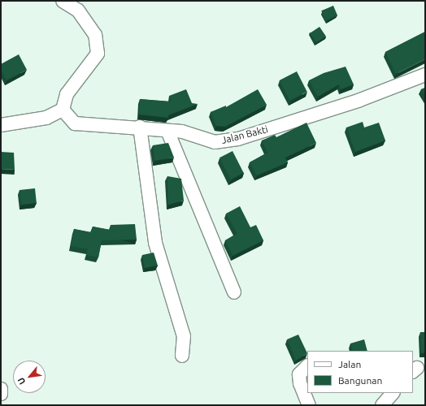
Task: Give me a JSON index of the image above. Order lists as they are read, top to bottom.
{
  "streets": {
    "street": ["Jalan Bakti"]
  },
  "legend": ["Jalan", "Bangunan"],
  "north": "bottom left"
}
